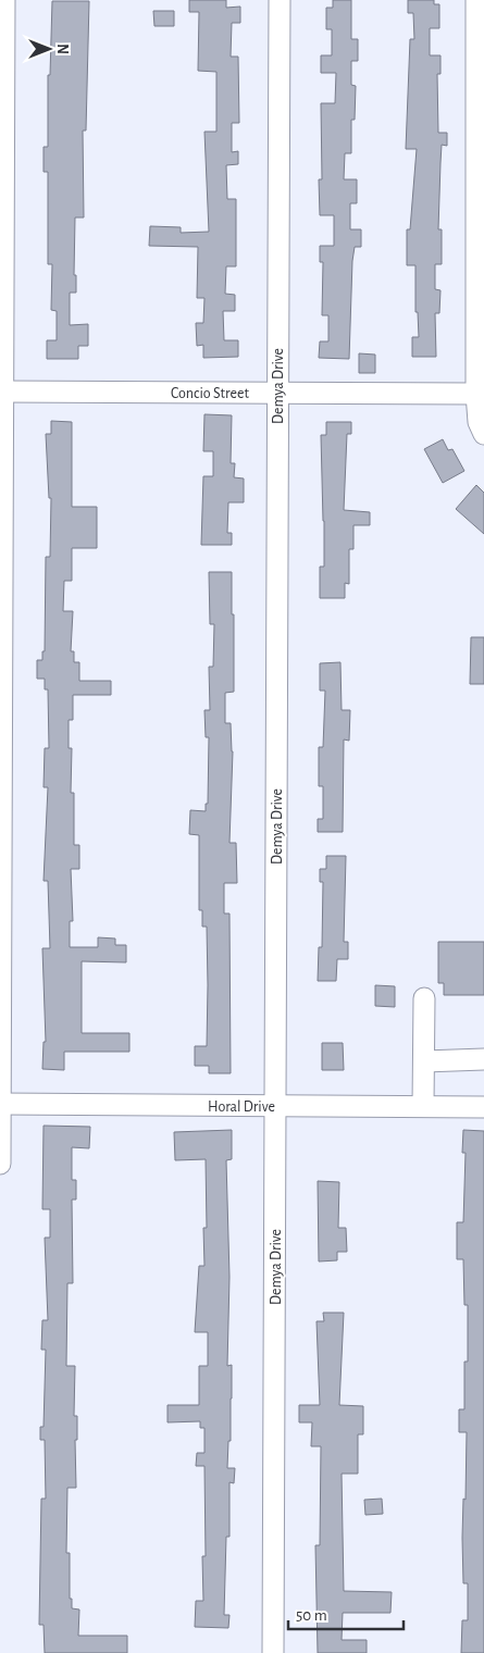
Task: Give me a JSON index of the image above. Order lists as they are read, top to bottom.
{
  "streets": {
    "street": ["Demya Drive", "Concio Street", "Horal Drive"]
  },
  "crossings": [
    ["Demya Drive", "Concio Street"],
    ["Demya Drive", "Horal Drive"]
  ],
  "scale_bar": "50 m",
  "north": "right"
}
